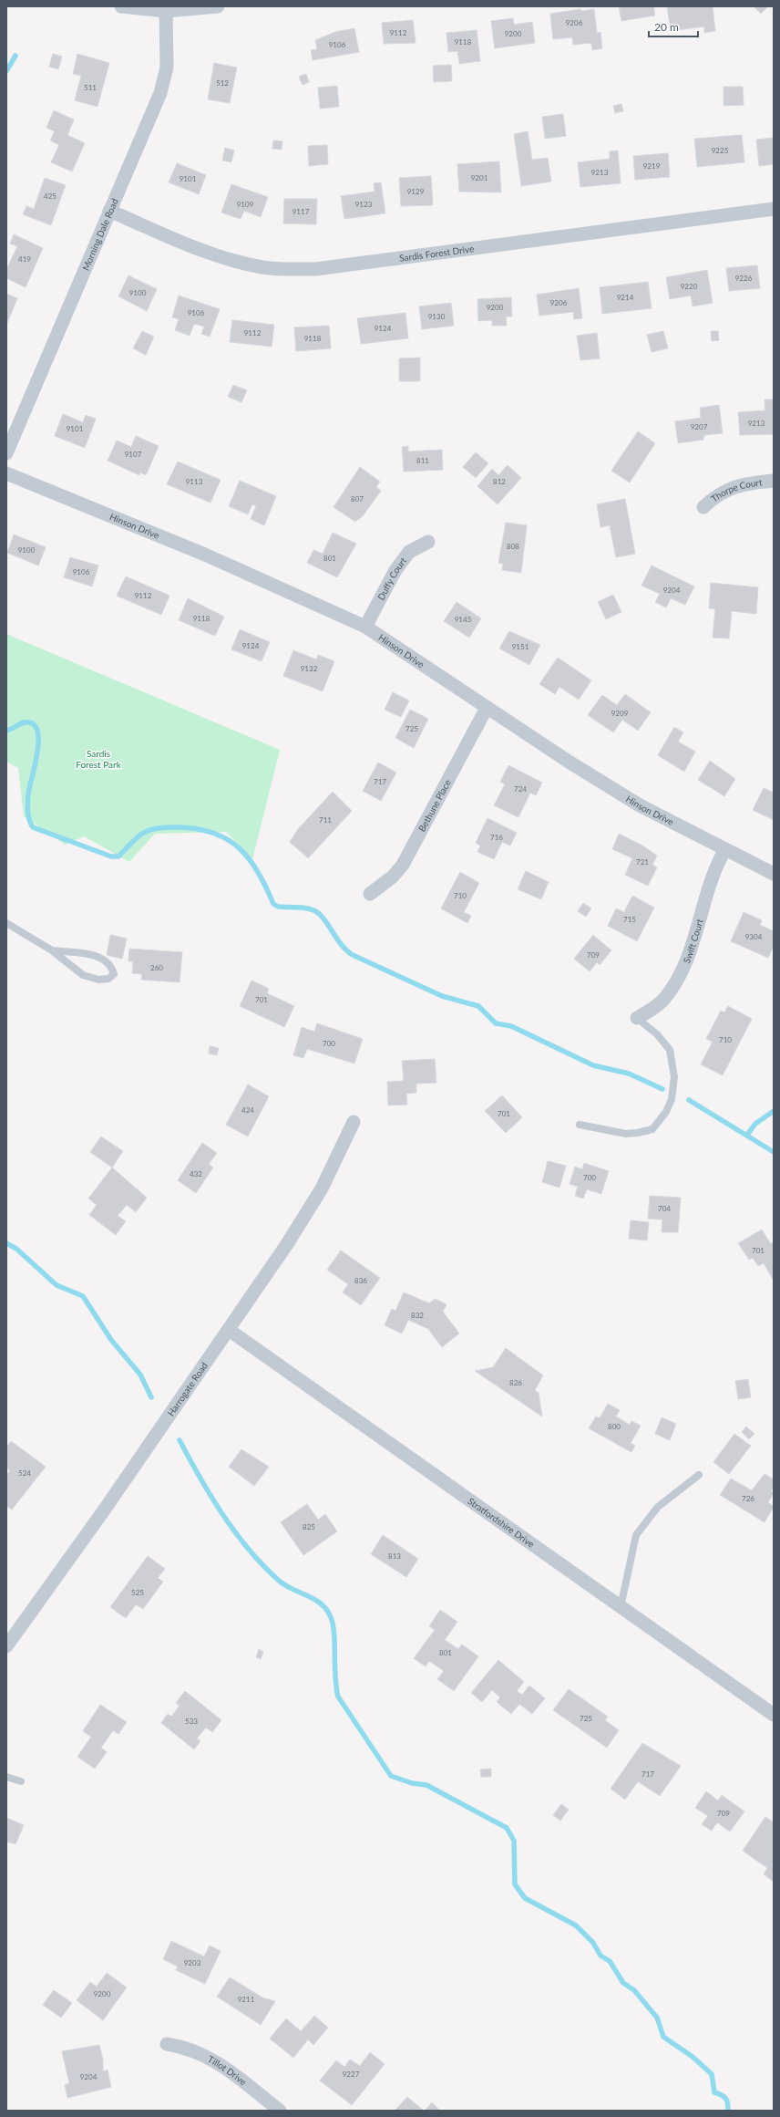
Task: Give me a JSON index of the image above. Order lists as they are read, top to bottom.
{
  "streets": {
    "street": [
      "Morning Dale Road",
      "Sardis Forest Drive",
      "Thorpe Court",
      "Hinson Drive",
      "Duffy Court",
      "Bethune Place",
      "Swift Court",
      "Harrogate Road",
      "Stratfordshire Drive",
      "Tillot Drive"
    ]
  },
  "crossings": [
    ["Morning Dale Road", "Sardis Forest Drive"],
    ["Hinson Drive", "Duffy Court"],
    ["Hinson Drive", "Bethune Place"],
    ["Hinson Drive", "Swift Court"],
    ["Harrogate Road", "Stratfordshire Drive"]
  ],
  "parks": ["Sardis Forest Park"],
  "house_numbers": [
    "9206",
    "9112",
    "9200",
    "9118",
    "9106",
    "512",
    "511",
    "9225",
    "9219",
    "9213",
    "9201",
    "9101",
    "9129",
    "425",
    "9109",
    "9123",
    "9117",
    "419",
    "9226",
    "9220",
    "9100",
    "9214",
    "9206",
    "9200",
    "9106",
    "9130",
    "9124",
    "9112",
    "9118",
    "9213",
    "9207",
    "9101",
    "9107",
    "811",
    "9113",
    "812",
    "807",
    "808",
    "9100",
    "801",
    "9106",
    "9204",
    "9112",
    "9118",
    "9145",
    "9124",
    "9151",
    "9132",
    "9209",
    "725",
    "717",
    "724",
    "711",
    "716",
    "721",
    "710",
    "715",
    "9304",
    "709",
    "260",
    "701",
    "710",
    "700",
    "424",
    "701",
    "432",
    "700",
    "704",
    "701",
    "836",
    "832",
    "826",
    "800",
    "524",
    "726",
    "825",
    "813",
    "525",
    "801",
    "725",
    "533",
    "717",
    "709",
    "9203",
    "9200",
    "9211",
    "9227",
    "9204"
  ],
  "scale_bar": "20 m"
}
